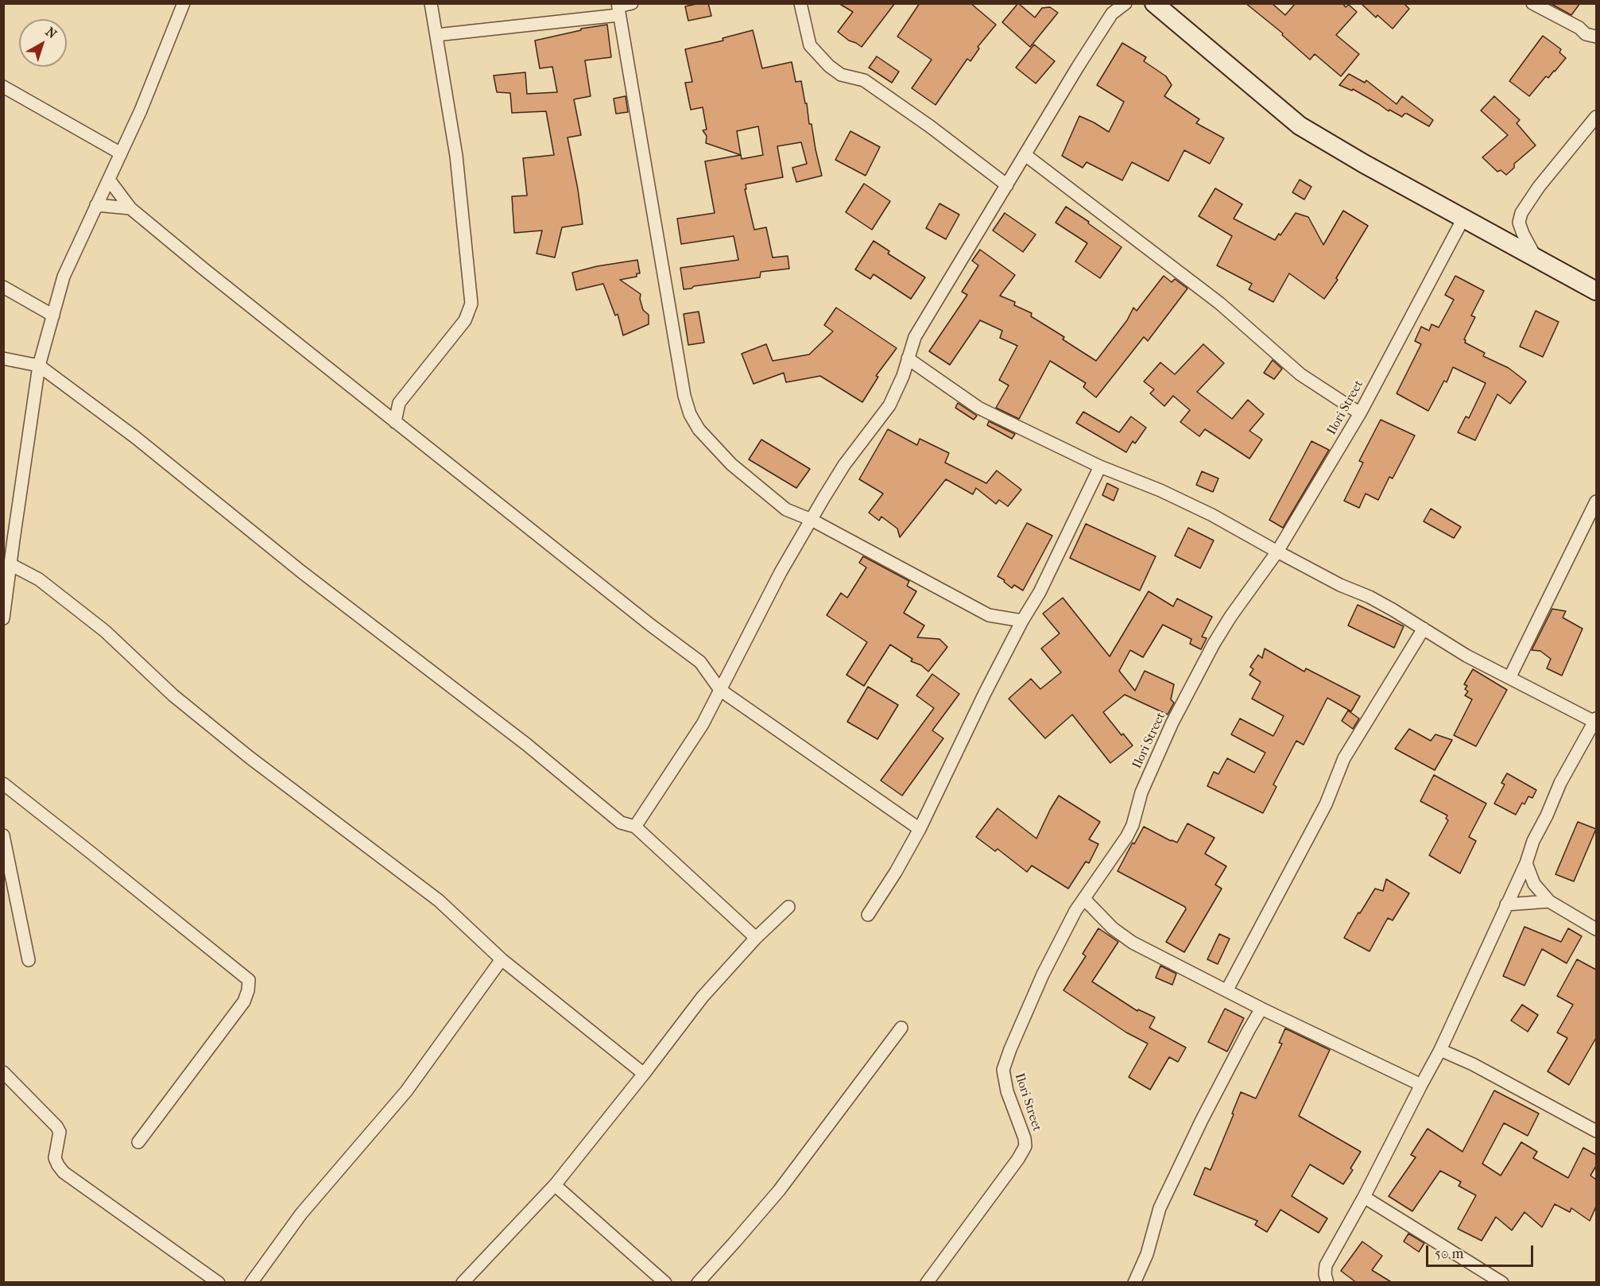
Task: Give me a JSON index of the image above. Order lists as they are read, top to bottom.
{
  "streets": {
    "street": ["Ilori Street"]
  },
  "scale_bar": "50 m",
  "north": "top right"
}
